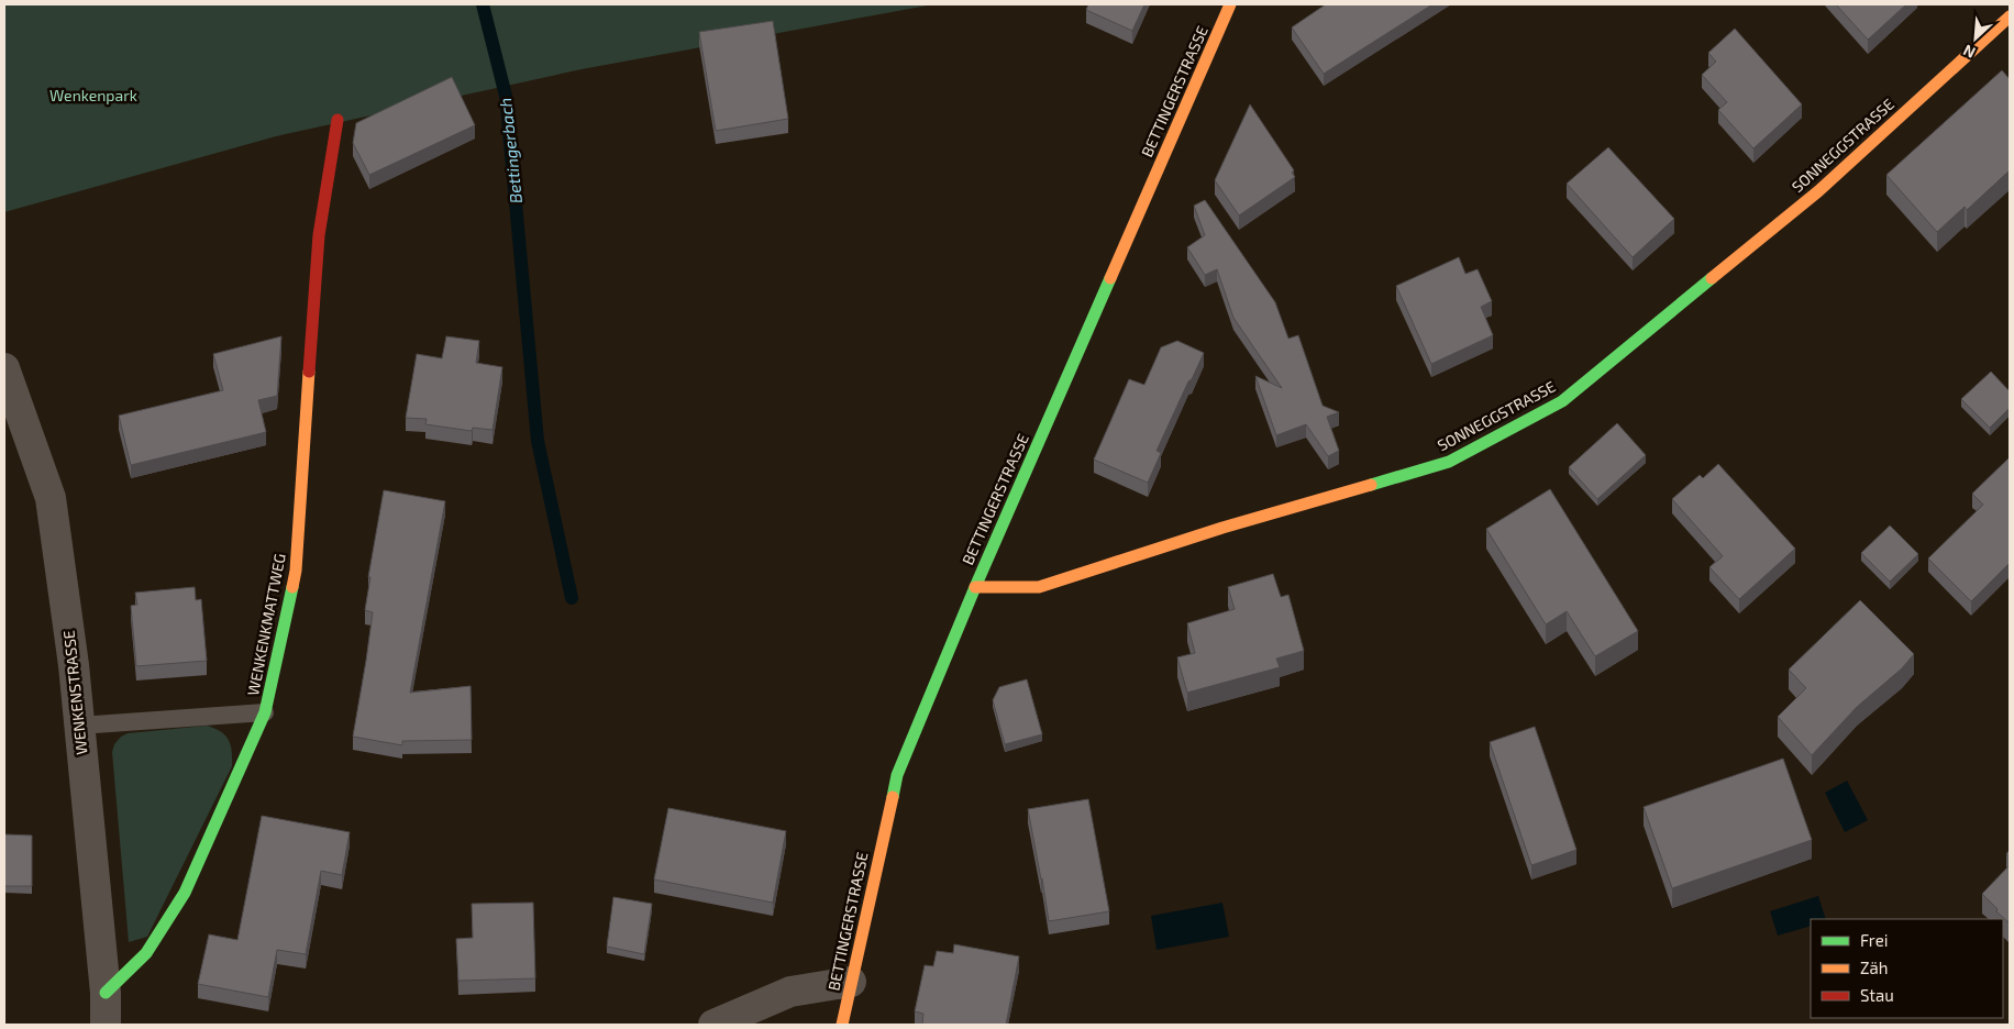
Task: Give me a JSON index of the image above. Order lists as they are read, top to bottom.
{
  "streets": {
    "street": [
      "BETTINGERSTRASSE",
      "SONNEGGSTRASSE",
      "WENKENKMATTWEG",
      "WENKENSTRASSE"
    ]
  },
  "crossings": [
    ["BETTINGERSTRASSE", "SONNEGGSTRASSE"],
    ["WENKENKMATTWEG", "WENKENSTRASSE"]
  ],
  "water": ["Bettingerbach"],
  "parks": ["Wenkenpark"],
  "legend": ["Frei", "Zäh", "Stau"],
  "north": "bottom left"
}
